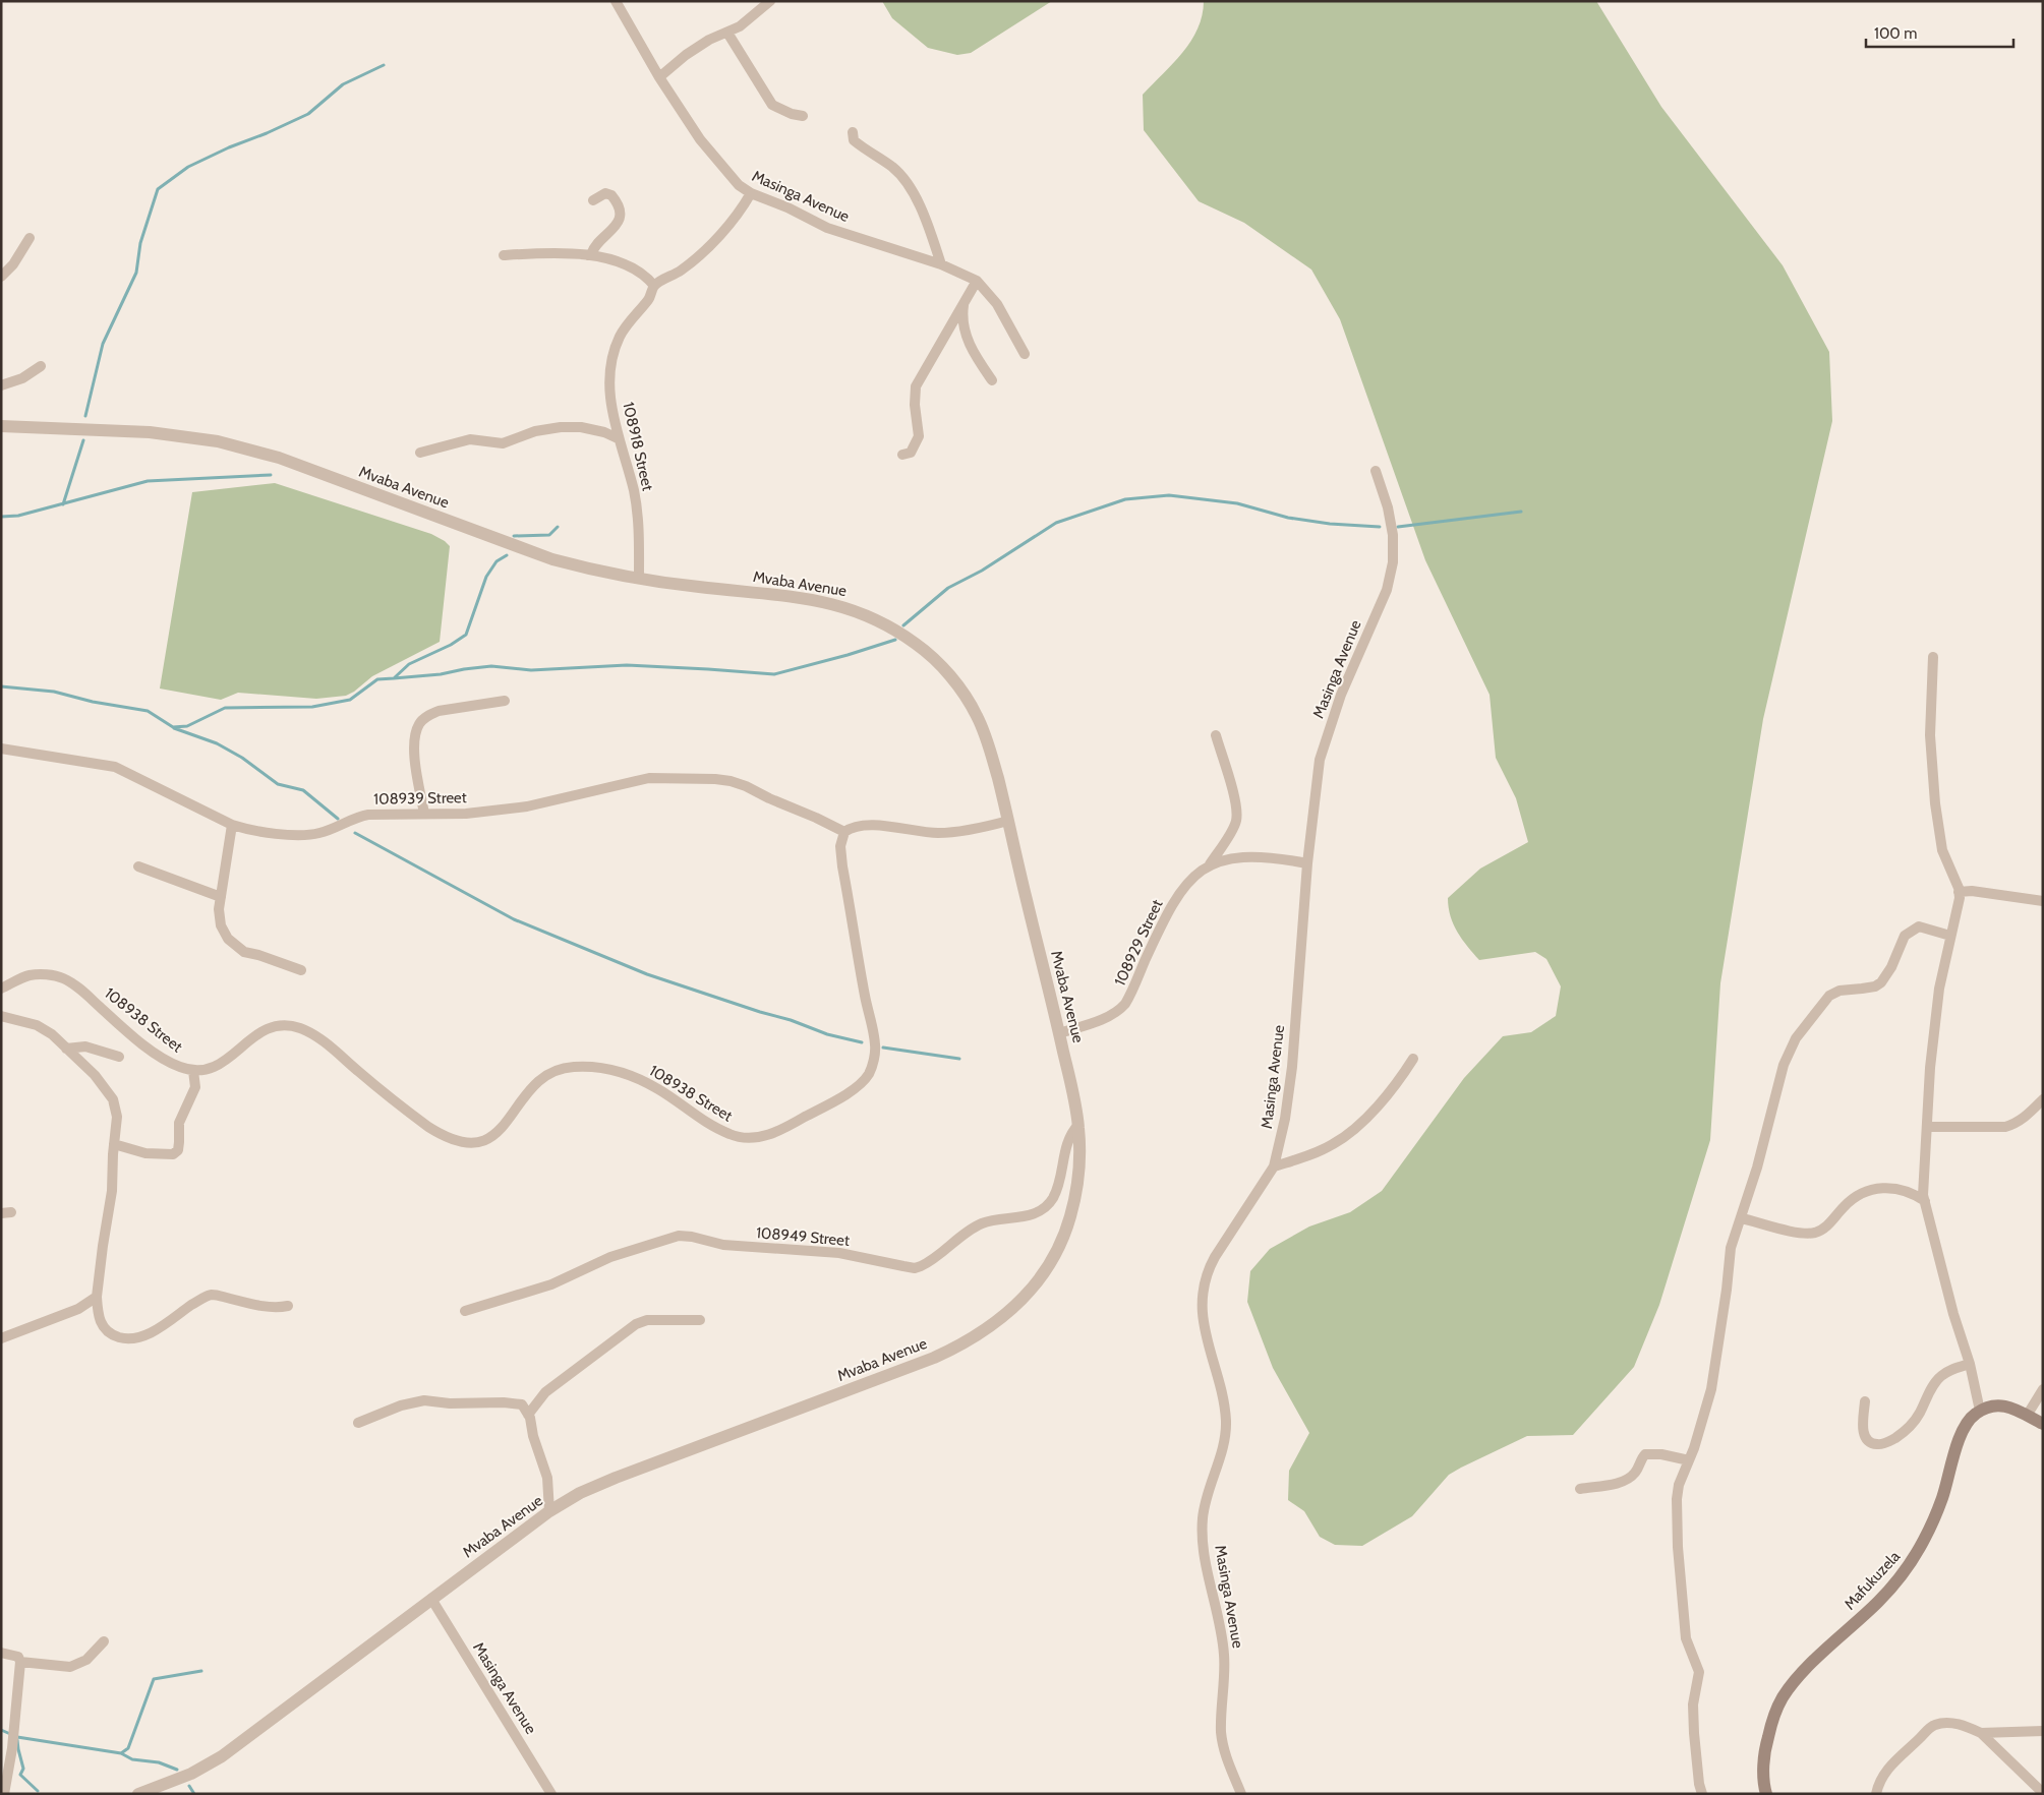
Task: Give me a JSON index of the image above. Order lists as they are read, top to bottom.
{
  "streets": {
    "main road": ["Mafukuzela"],
    "street": [
      "Masinga Avenue",
      "108918 Street",
      "Mvaba Avenue",
      "108939 Street",
      "108929 Street",
      "108938 Street",
      "108949 Street"
    ]
  },
  "crossings": [
    ["Masinga Avenue", "Mvaba Avenue"],
    ["Masinga Avenue", "108929 Street"],
    ["108918 Street", "Mvaba Avenue"],
    ["Mvaba Avenue", "108929 Street"],
    ["Mvaba Avenue", "108949 Street"],
    ["108939 Street", "108938 Street"]
  ],
  "scale_bar": "100 m"
}
